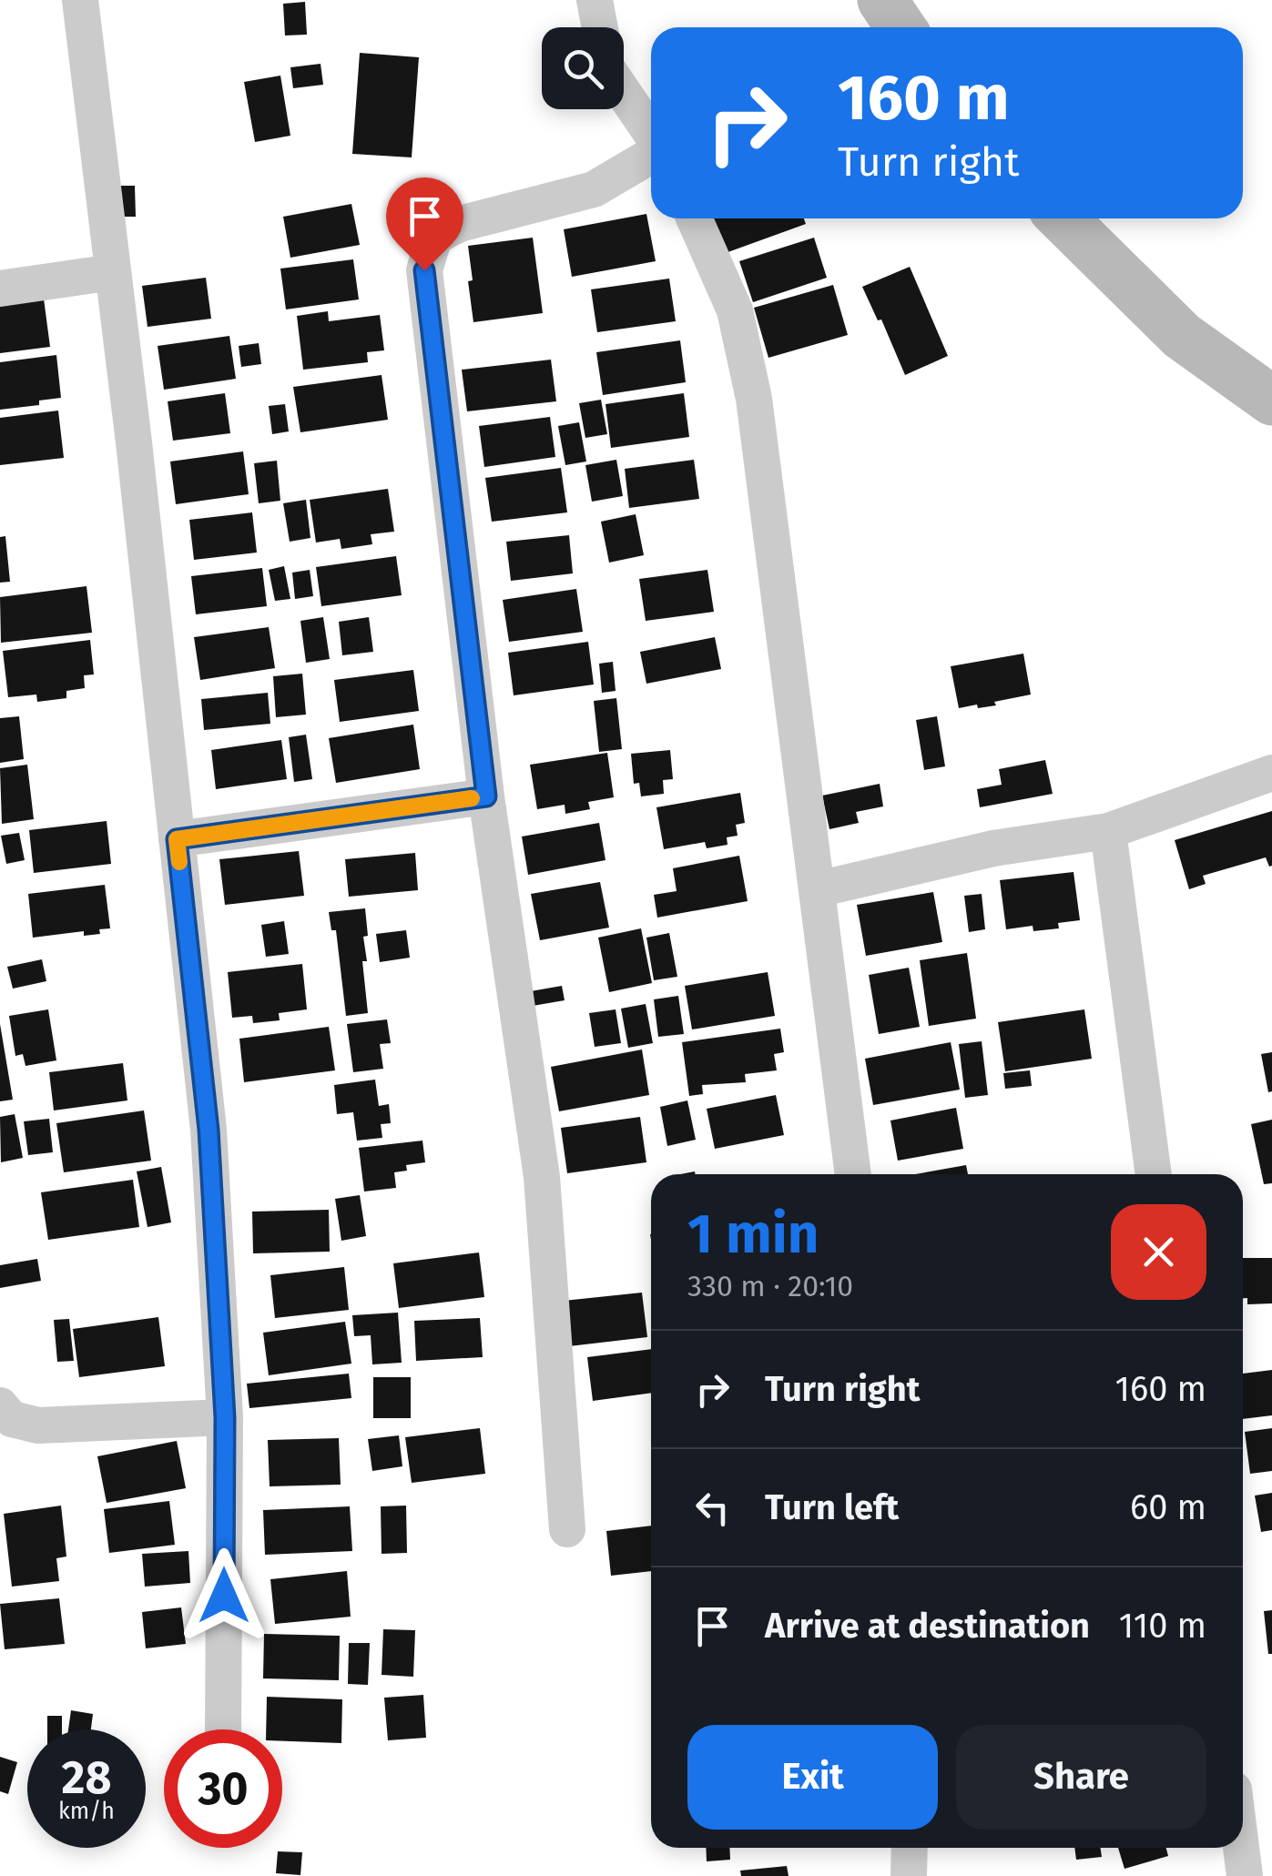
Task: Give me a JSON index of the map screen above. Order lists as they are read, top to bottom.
{
  "page": {
    "turn": ["160 m", "Turn right"],
    "heading": ["1 min", "330 m · 20:10"],
    "list": [
      {
        "name": "Turn right",
        "value": "160 m"
      },
      {
        "name": "Turn left",
        "value": "60 m"
      },
      {
        "name": "Arrive at destination",
        "value": "110 m"
      }
    ],
    "buttons": ["Exit", "Share"],
    "speed": "28 km/h",
    "limit": "30"
  }
}
